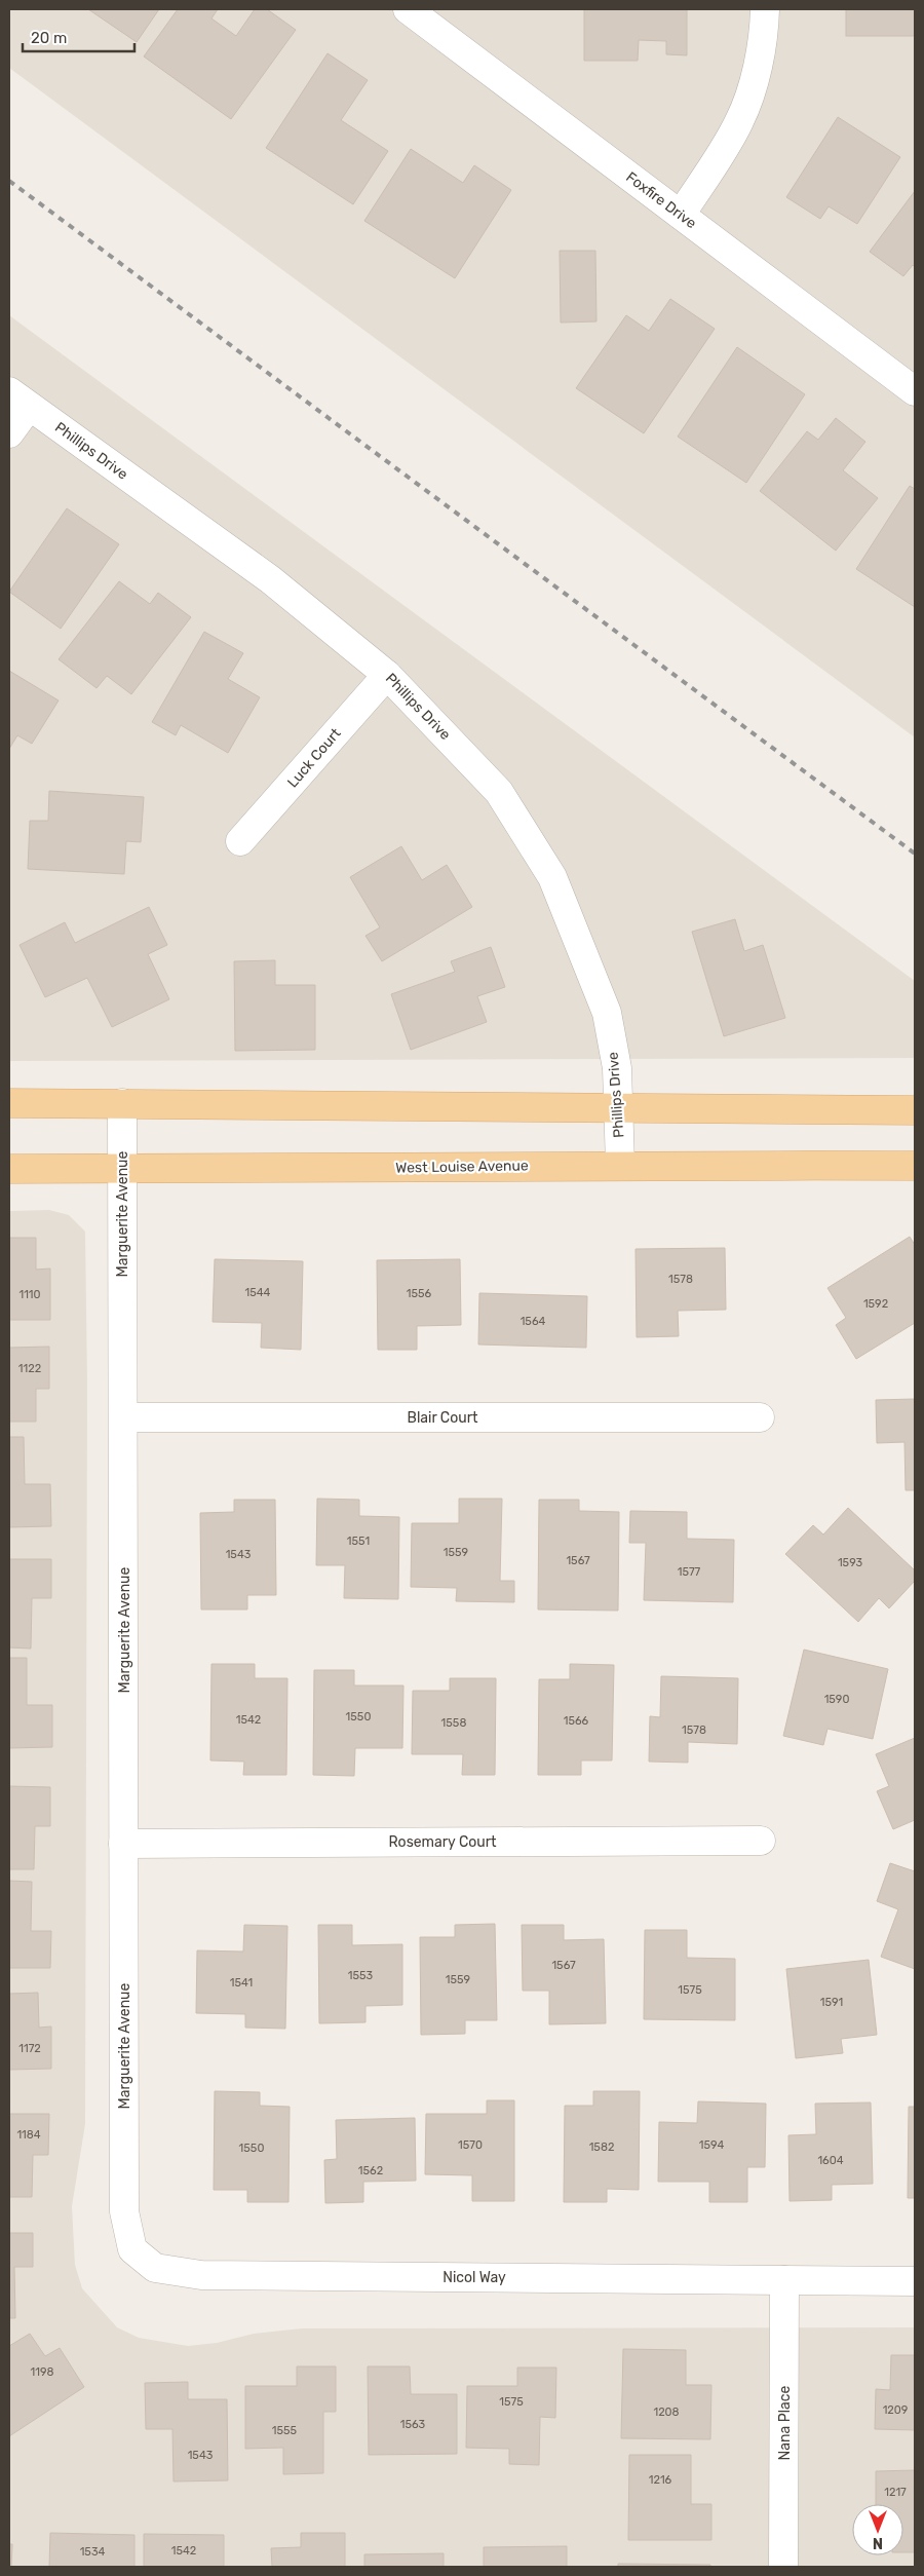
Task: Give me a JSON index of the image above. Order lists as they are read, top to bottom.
{
  "streets": {
    "main road": ["West Louise Avenue"],
    "street": [
      "Foxfire Drive",
      "Phillips Drive",
      "Luck Court",
      "Marguerite Avenue",
      "Blair Court",
      "Rosemary Court",
      "Nicol Way",
      "Nana Place"
    ]
  },
  "crossings": [
    ["Phillips Drive", "Luck Court"],
    ["Phillips Drive", "West Louise Avenue"],
    ["West Louise Avenue", "Marguerite Avenue"],
    ["Marguerite Avenue", "Blair Court"],
    ["Marguerite Avenue", "Rosemary Court"],
    ["Marguerite Avenue", "Nicol Way"],
    ["Nicol Way", "Nana Place"]
  ],
  "house_numbers": [
    "1578",
    "1544",
    "1556",
    "1110",
    "1592",
    "1564",
    "1122",
    "1551",
    "1559",
    "1543",
    "1567",
    "1593",
    "1577",
    "1590",
    "1550",
    "1542",
    "1566",
    "1558",
    "1578",
    "1567",
    "1553",
    "1559",
    "1541",
    "1575",
    "1591",
    "1172",
    "1184",
    "1570",
    "1594",
    "1582",
    "1550",
    "1604",
    "1562",
    "1198",
    "1575",
    "1209",
    "1208",
    "1563",
    "1555",
    "1543",
    "1216",
    "1217",
    "1542",
    "1534"
  ],
  "scale_bar": "20 m",
  "north": "bottom"
}
